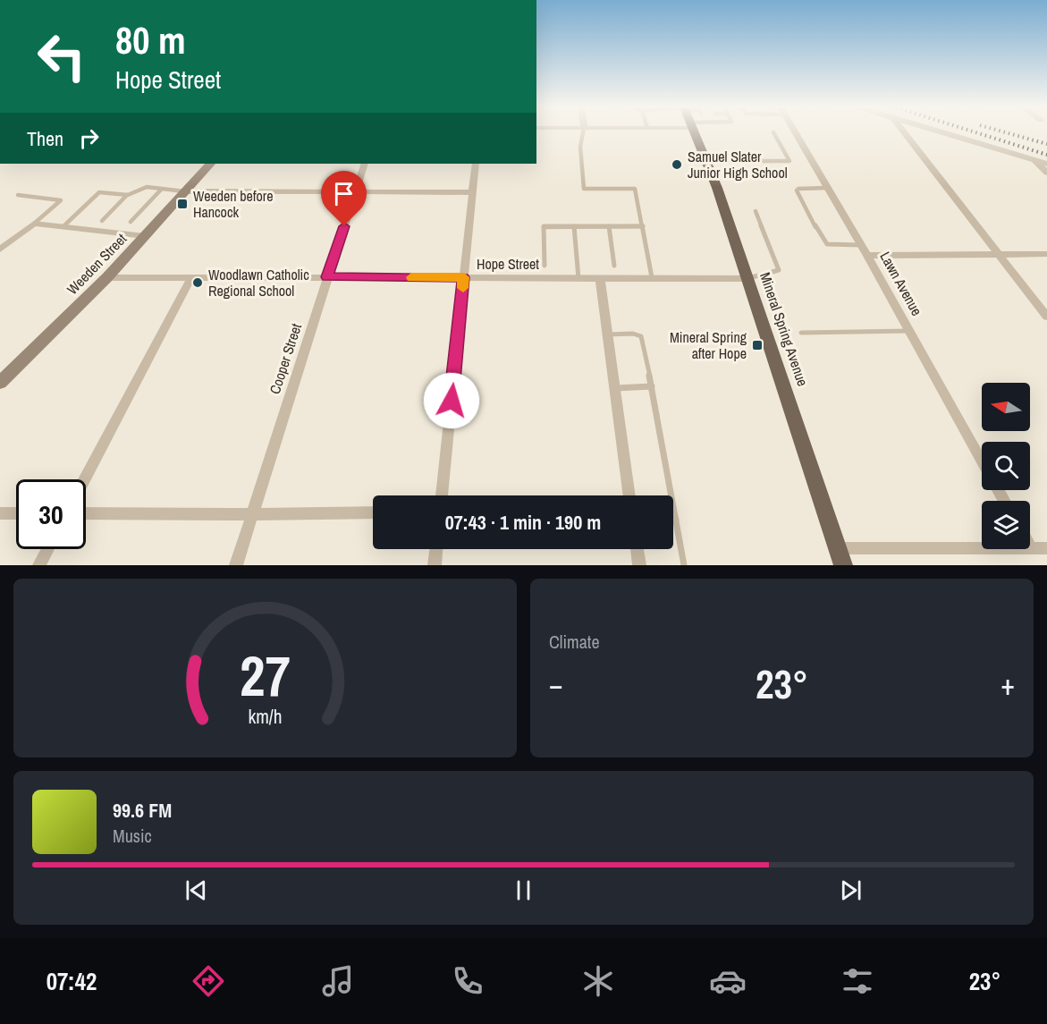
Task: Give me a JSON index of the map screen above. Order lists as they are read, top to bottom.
{
  "streets": {
    "main road": ["Weeden Street", "Mineral Spring Avenue"],
    "street": ["Hope Street", "Lawn Avenue", "Cooper Street"]
  },
  "crossings": [
    ["Weeden Street", "Hope Street"],
    ["Hope Street", "Mineral Spring Avenue"],
    ["Hope Street", "Cooper Street"]
  ],
  "places": {
    "other": ["Samuel Slater Junior High School", "Woodlawn Catholic Regional School"],
    "transit": ["Weeden before Hancock", "Mineral Spring after Hope"]
  },
  "north": "left",
  "page": {
    "turn": ["80 m", "Hope Street"],
    "then": "Then",
    "limit": "30",
    "trip": "07:43 · 1 min · 190 m",
    "tile": "Climate",
    "heat": ["−", "23°", "+"],
    "song": ["99.6 FM", "Music"],
    "tabs": ["07:42", "23°"],
    "gauge": ["27", "km/h"]
  }
}
